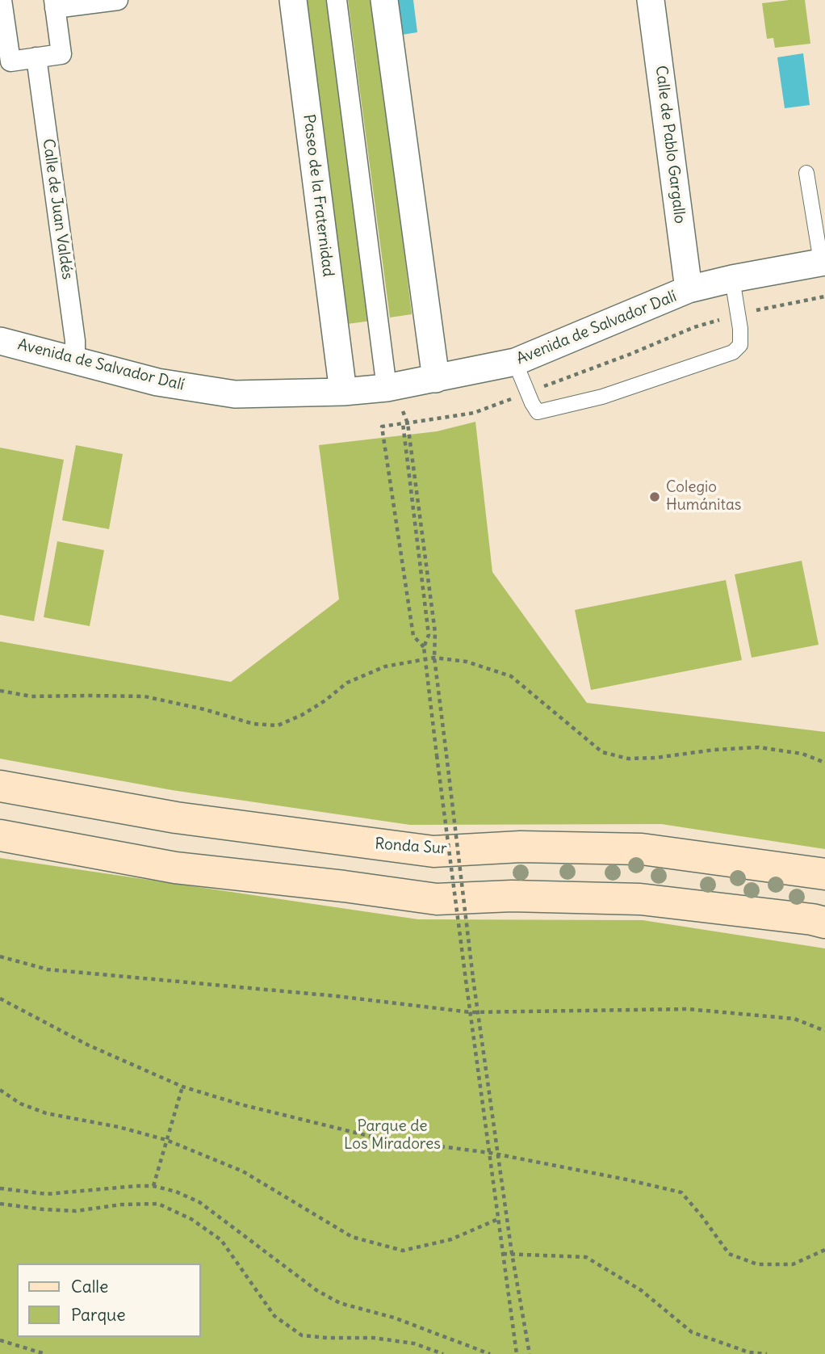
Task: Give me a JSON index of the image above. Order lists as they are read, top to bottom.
{
  "streets": {
    "main road": ["Ronda Sur"],
    "street": [
      "Calle de Pablo Gargallo",
      "Paseo de la Fraternidad",
      "Calle de Juan Valdés",
      "Avenida de Salvador Dalí"
    ]
  },
  "crossings": [
    ["Calle de Pablo Gargallo", "Avenida de Salvador Dalí"],
    ["Paseo de la Fraternidad", "Avenida de Salvador Dalí"],
    ["Calle de Juan Valdés", "Avenida de Salvador Dalí"]
  ],
  "parks": ["Parque de Los Miradores"],
  "places": ["Colegio Humánitas"],
  "legend": ["Calle", "Parque"]
}
